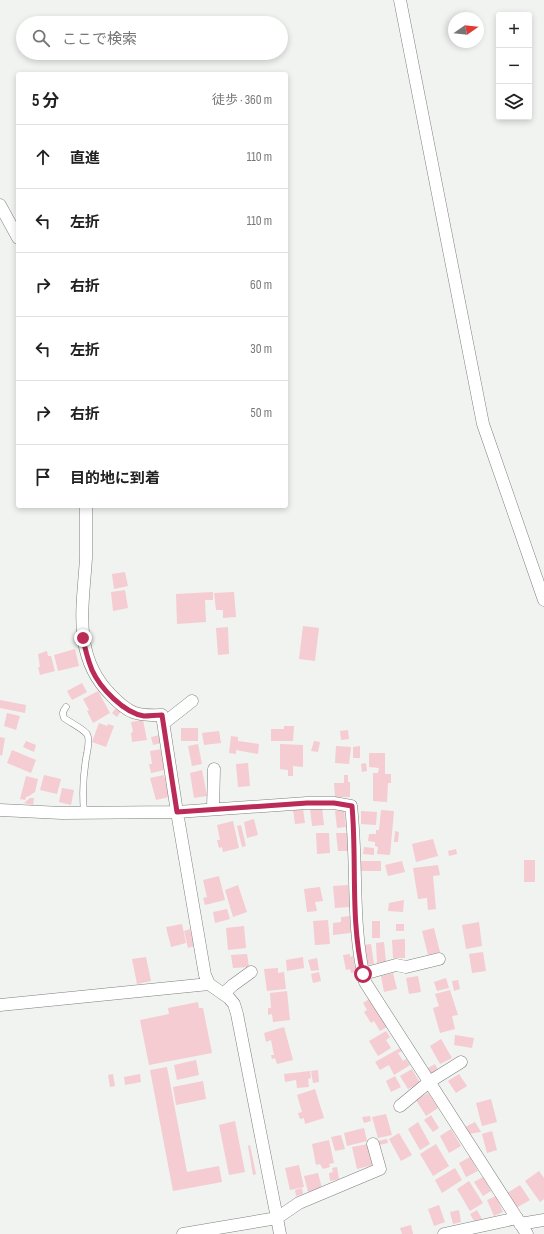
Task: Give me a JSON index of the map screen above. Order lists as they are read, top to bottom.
{
  "north": "right",
  "page": {
    "map_buttons": ["+", "−"],
    "search": "ここで検索",
    "heading": ["5 分", "徒歩 · 360 m"],
    "list": [
      ["直進", "110 m"],
      ["左折", "110 m"],
      ["右折", "60 m"],
      ["左折", "30 m"],
      ["右折", "50 m"],
      "目的地に到着"
    ]
  }
}
